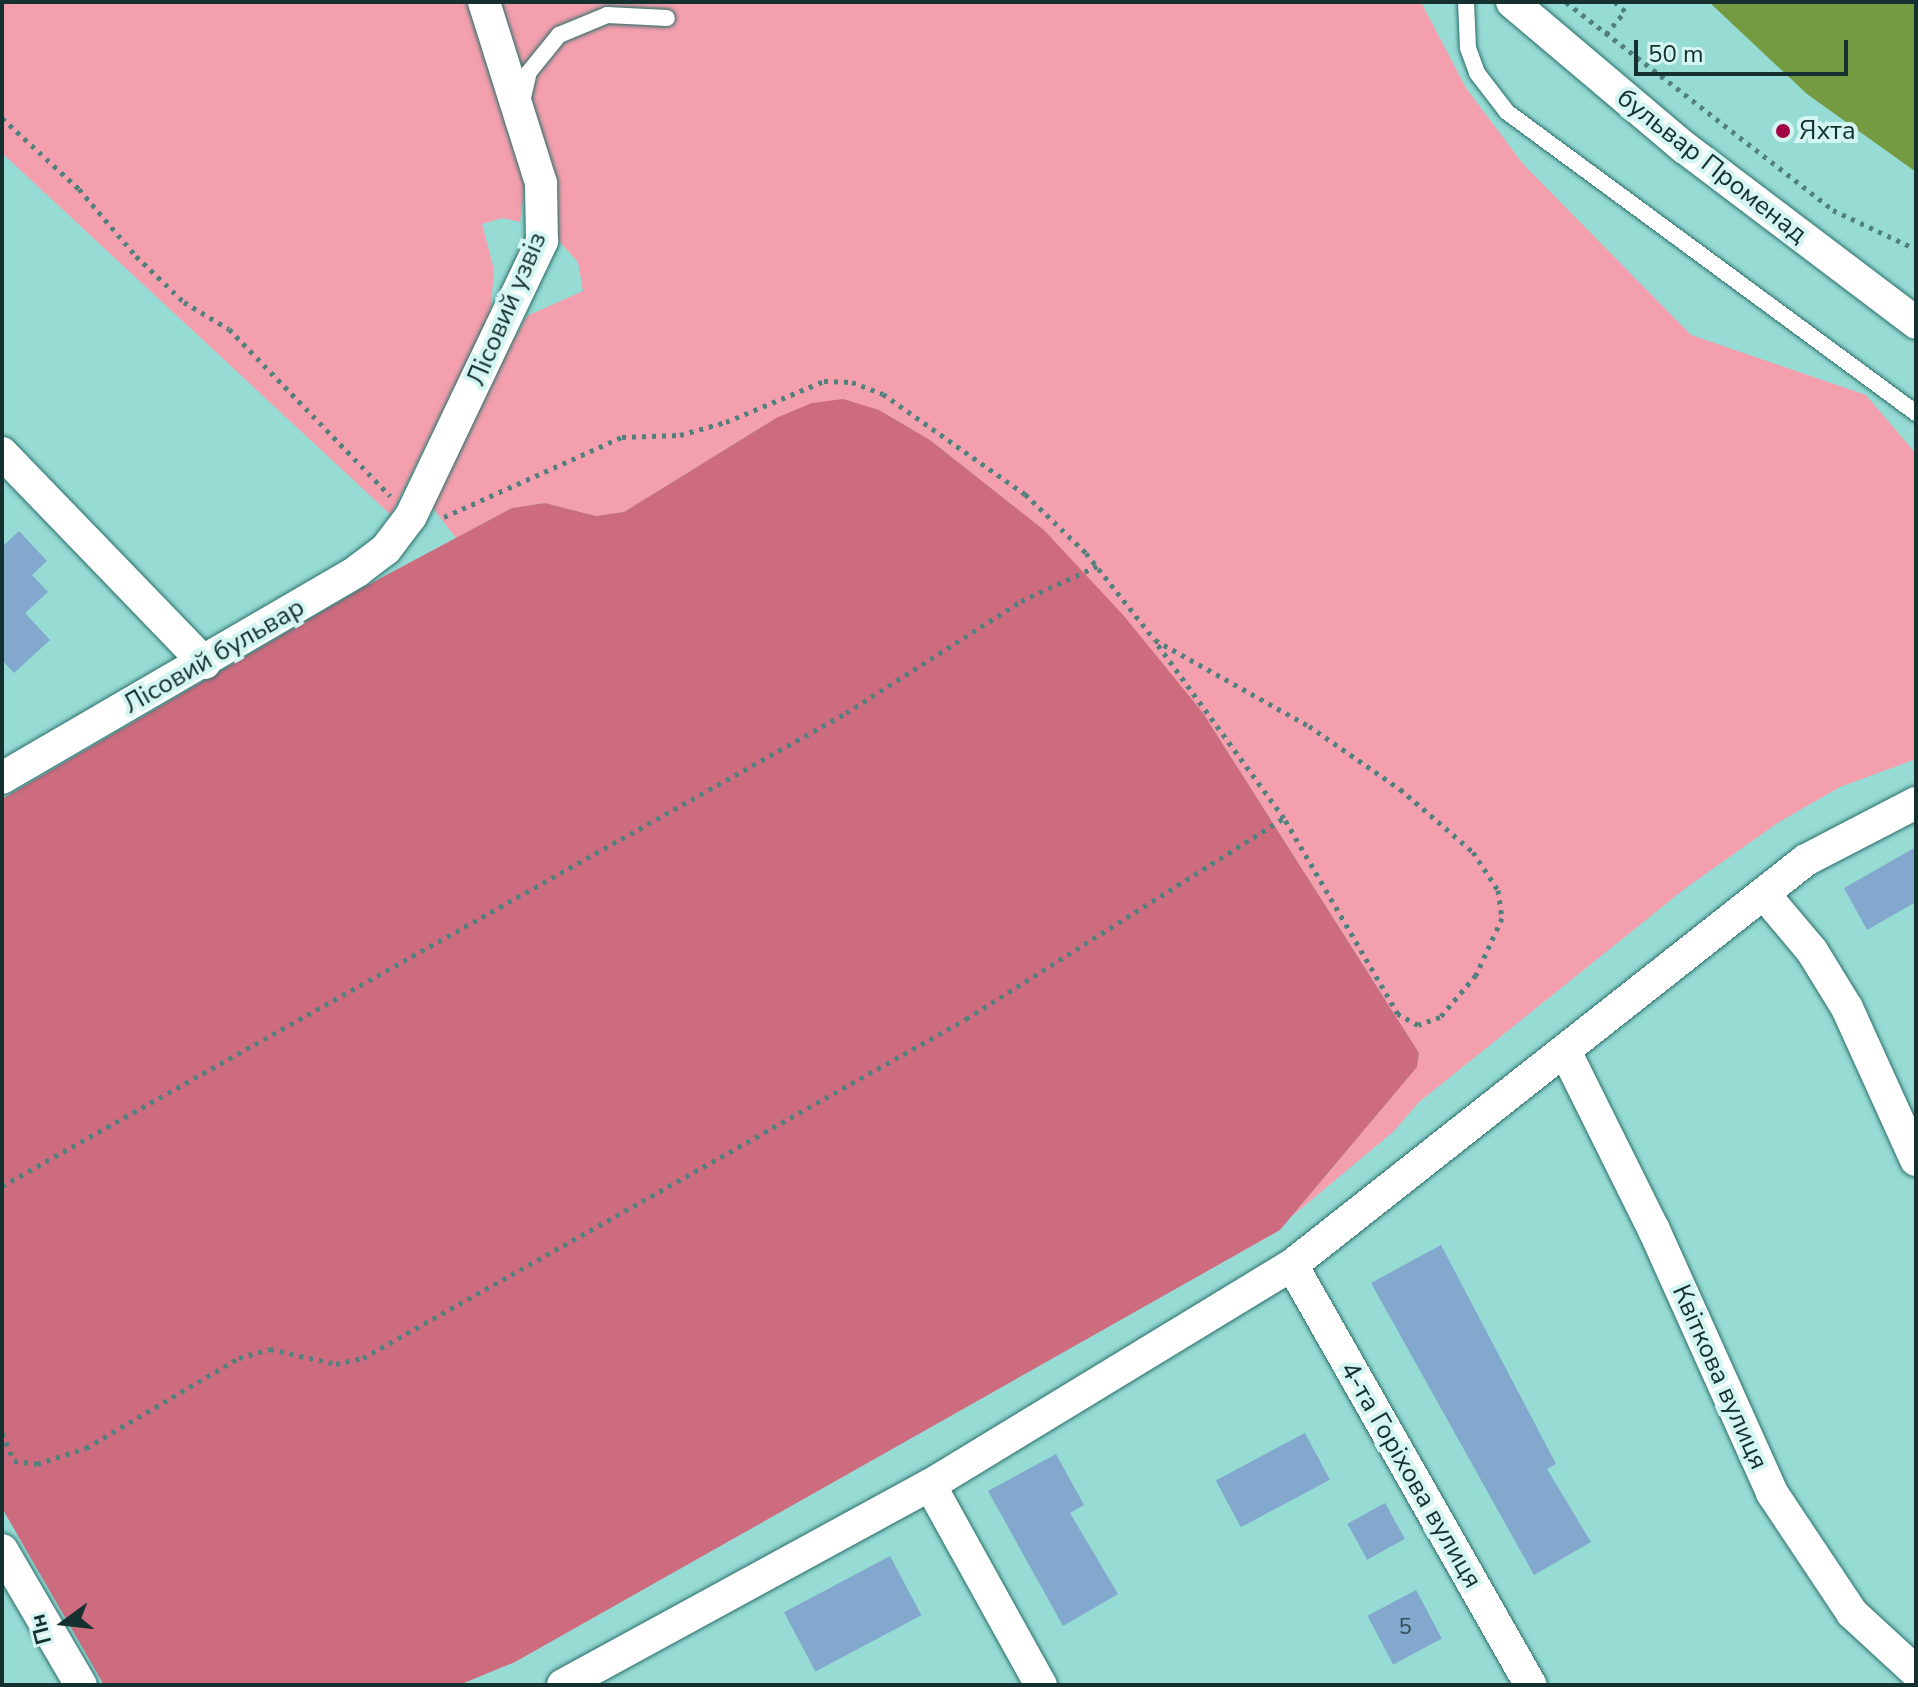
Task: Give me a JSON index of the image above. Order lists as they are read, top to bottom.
{
  "streets": {
    "street": [
      "бульвар Променад",
      "Лісовий узвіз",
      "Лісовий бульвар",
      "Квіткова вулиця",
      "4-та Горіхова вулиця"
    ]
  },
  "crossings": [
    ["Лісовий узвіз", "Лісовий бульвар"]
  ],
  "places": ["Яхта"],
  "house_numbers": ["5"],
  "scale_bar": "50 m",
  "north": "left"
}
